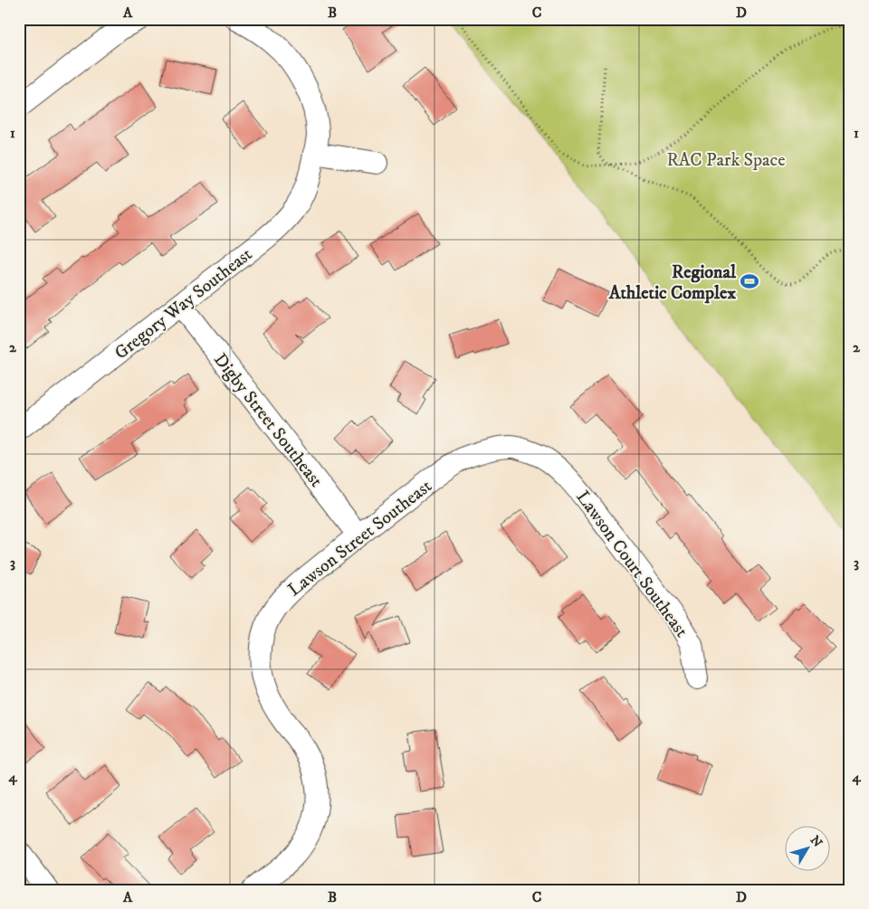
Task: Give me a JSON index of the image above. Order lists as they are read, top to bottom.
{
  "streets": {
    "street": [
      "Gregory Way Southeast",
      "Digby Street Southeast",
      "Lawson Street Southeast",
      "Lawson Court Southeast"
    ]
  },
  "crossings": [
    ["Gregory Way Southeast", "Digby Street Southeast"],
    ["Digby Street Southeast", "Lawson Street Southeast"],
    ["Lawson Street Southeast", "Lawson Court Southeast"]
  ],
  "parks": ["RAC Park Space"],
  "places": {
    "sports": ["Regional Athletic Complex"]
  },
  "north": "top right",
  "grid": {
    "columns": [
      "A",
      "B",
      "C",
      "D"
    ],
    "rows": [
      "1",
      "2",
      "3",
      "4"
    ]
  }
}
